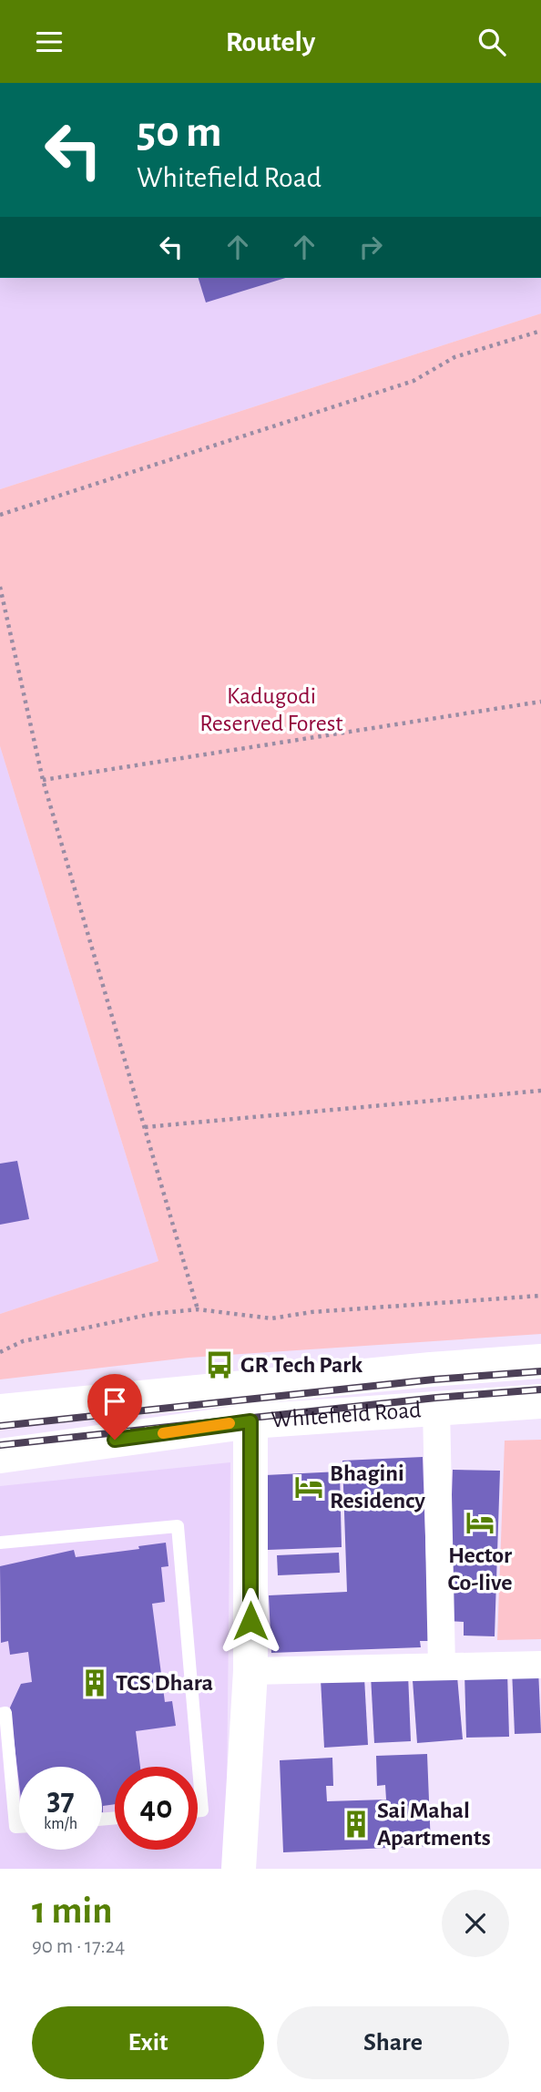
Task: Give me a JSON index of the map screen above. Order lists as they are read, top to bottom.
{
  "streets": {
    "main road": ["Whitefield Road"]
  },
  "parks": ["Kadugodi Reserved Forest"],
  "places": {
    "bus stop": ["GR Tech Park"],
    "hotel": ["Bhagini Residency", "Hector Co-live"],
    "building": ["TCS Dhara", "Sai Mahal Apartments"]
  },
  "page": {
    "header": "Routely",
    "turn": ["50 m", "Whitefield Road"],
    "speed": "37 km/h",
    "limit": "40",
    "heading": ["1 min", "90 m · 17:24"],
    "buttons": ["Exit", "Share"]
  }
}
